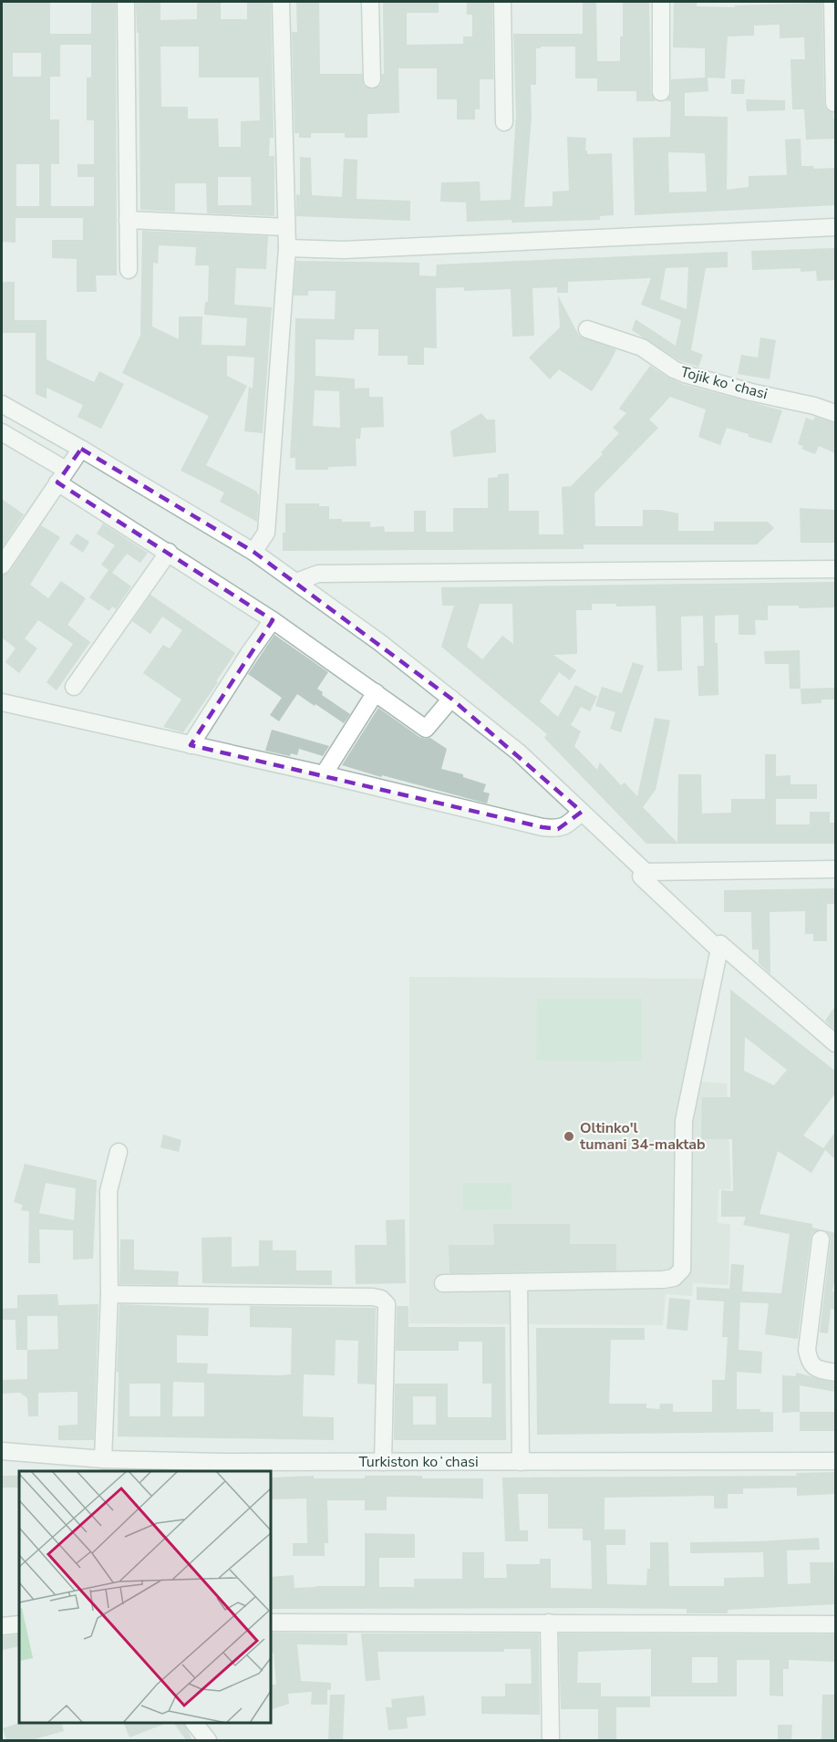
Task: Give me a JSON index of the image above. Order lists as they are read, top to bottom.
{
  "streets": {
    "street": ["Tojik koʻchasi", "Turkiston koʻchasi"]
  },
  "places": ["Oltinko'l tumani 34-maktab"]
}
